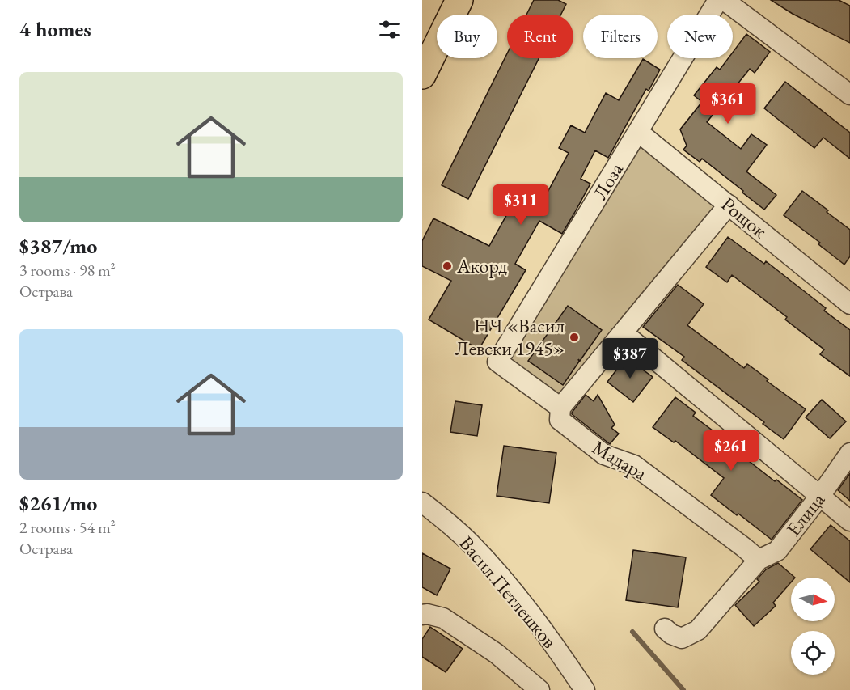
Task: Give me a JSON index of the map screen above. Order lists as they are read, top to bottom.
{
  "streets": {
    "street": [
      "Лоза",
      "Рощок",
      "Мадара",
      "Елица",
      "Васил Петлешков"
    ]
  },
  "crossings": [
    ["Лоза", "Рощок"],
    ["Лоза", "Мадара"],
    ["Мадара", "Елица"]
  ],
  "places": ["Акорд", "НЧ «Васил Левски 1945»"],
  "north": "right",
  "page": {
    "heading": "4 homes",
    "chip": [
      "Buy",
      "Rent",
      "Filters",
      "New"
    ],
    "list": [
      {
        "name": "$387/mo",
        "note": "3 rooms · 98 m² · Острава"
      },
      {
        "name": "$261/mo",
        "note": "2 rooms · 54 m² · Острава"
      }
    ],
    "price": [
      "$361",
      "$311",
      "$387",
      "$261"
    ]
  }
}
